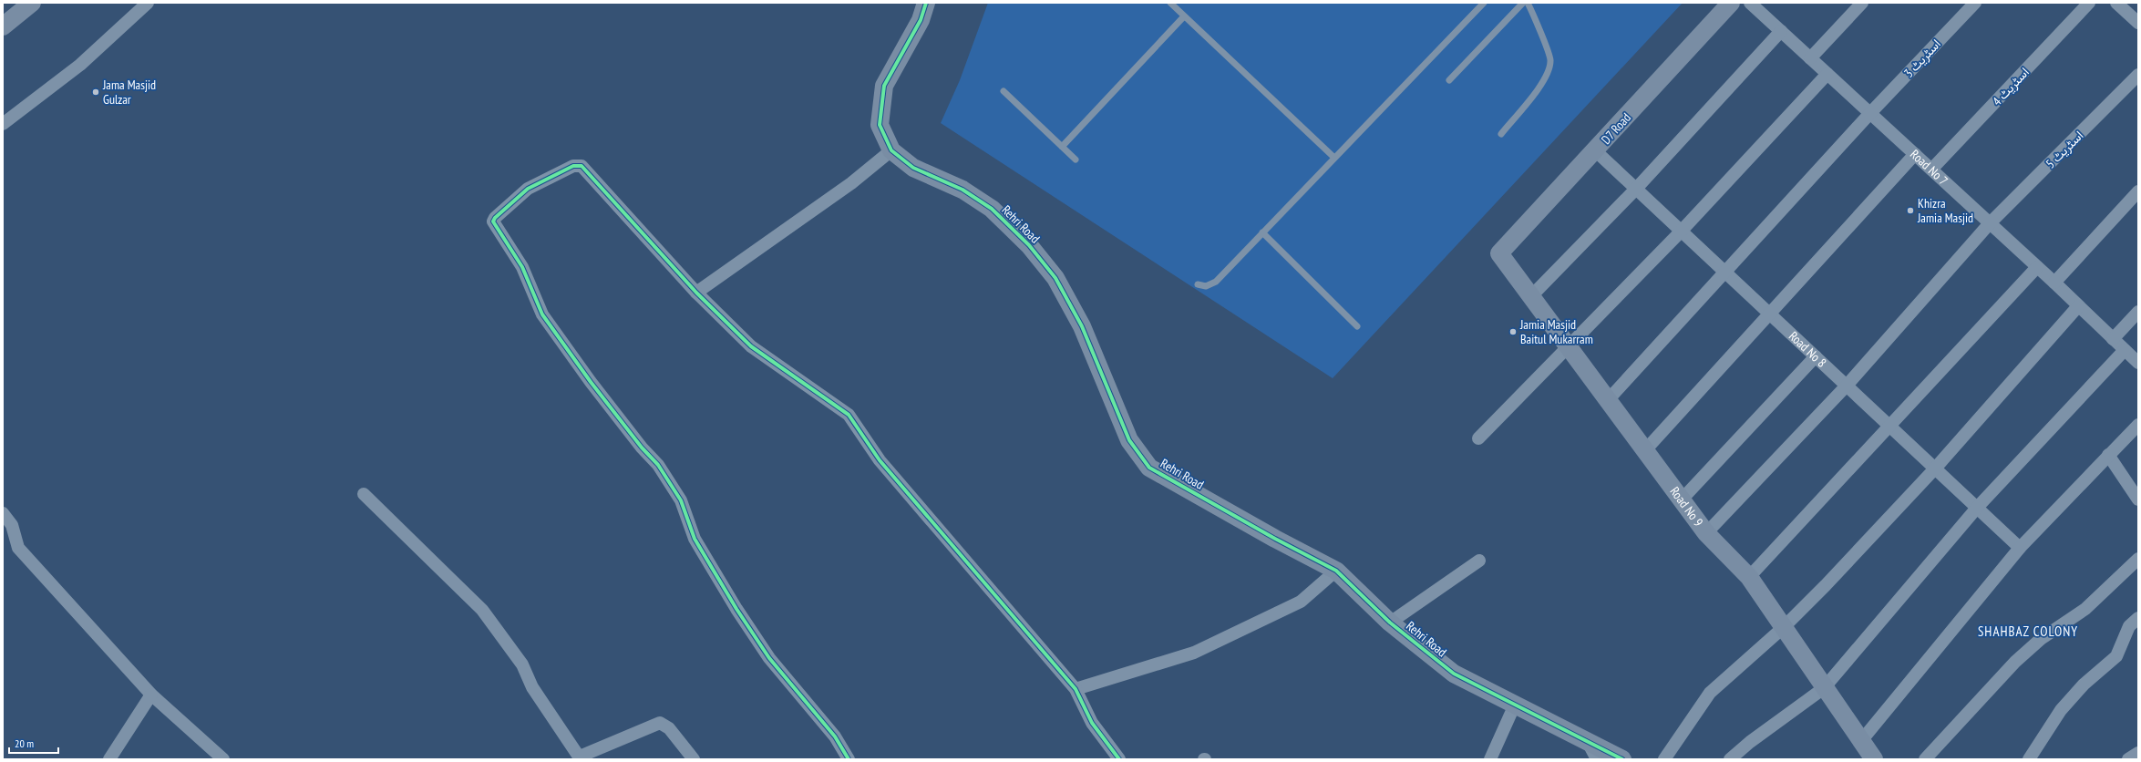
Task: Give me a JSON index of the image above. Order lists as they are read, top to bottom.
{
  "streets": {
    "street": [
      "اسٹریٹ 3",
      "اسٹریٹ 4",
      "D7 Road",
      "اسٹریٹ 5",
      "Road No 7",
      "Rehri Road",
      "Road No 8",
      "Road No 9"
    ]
  },
  "crossings": [
    ["اسٹریٹ 3", "Road No 7"],
    ["اسٹریٹ 3", "Road No 8"],
    ["اسٹریٹ 3", "Road No 9"],
    ["اسٹریٹ 4", "Road No 7"],
    ["D7 Road", "Road No 8"],
    ["D7 Road", "Road No 9"],
    ["اسٹریٹ 5", "Road No 7"],
    ["اسٹریٹ 5", "Road No 8"],
    ["اسٹریٹ 5", "Road No 9"]
  ],
  "districts": ["SHAHBAZ COLONY"],
  "places": ["Jama Masjid Gulzar", "Khizra Jamia Masjid", "Jamia Masjid Baitul Mukarram"],
  "scale_bar": "20 m"
}
